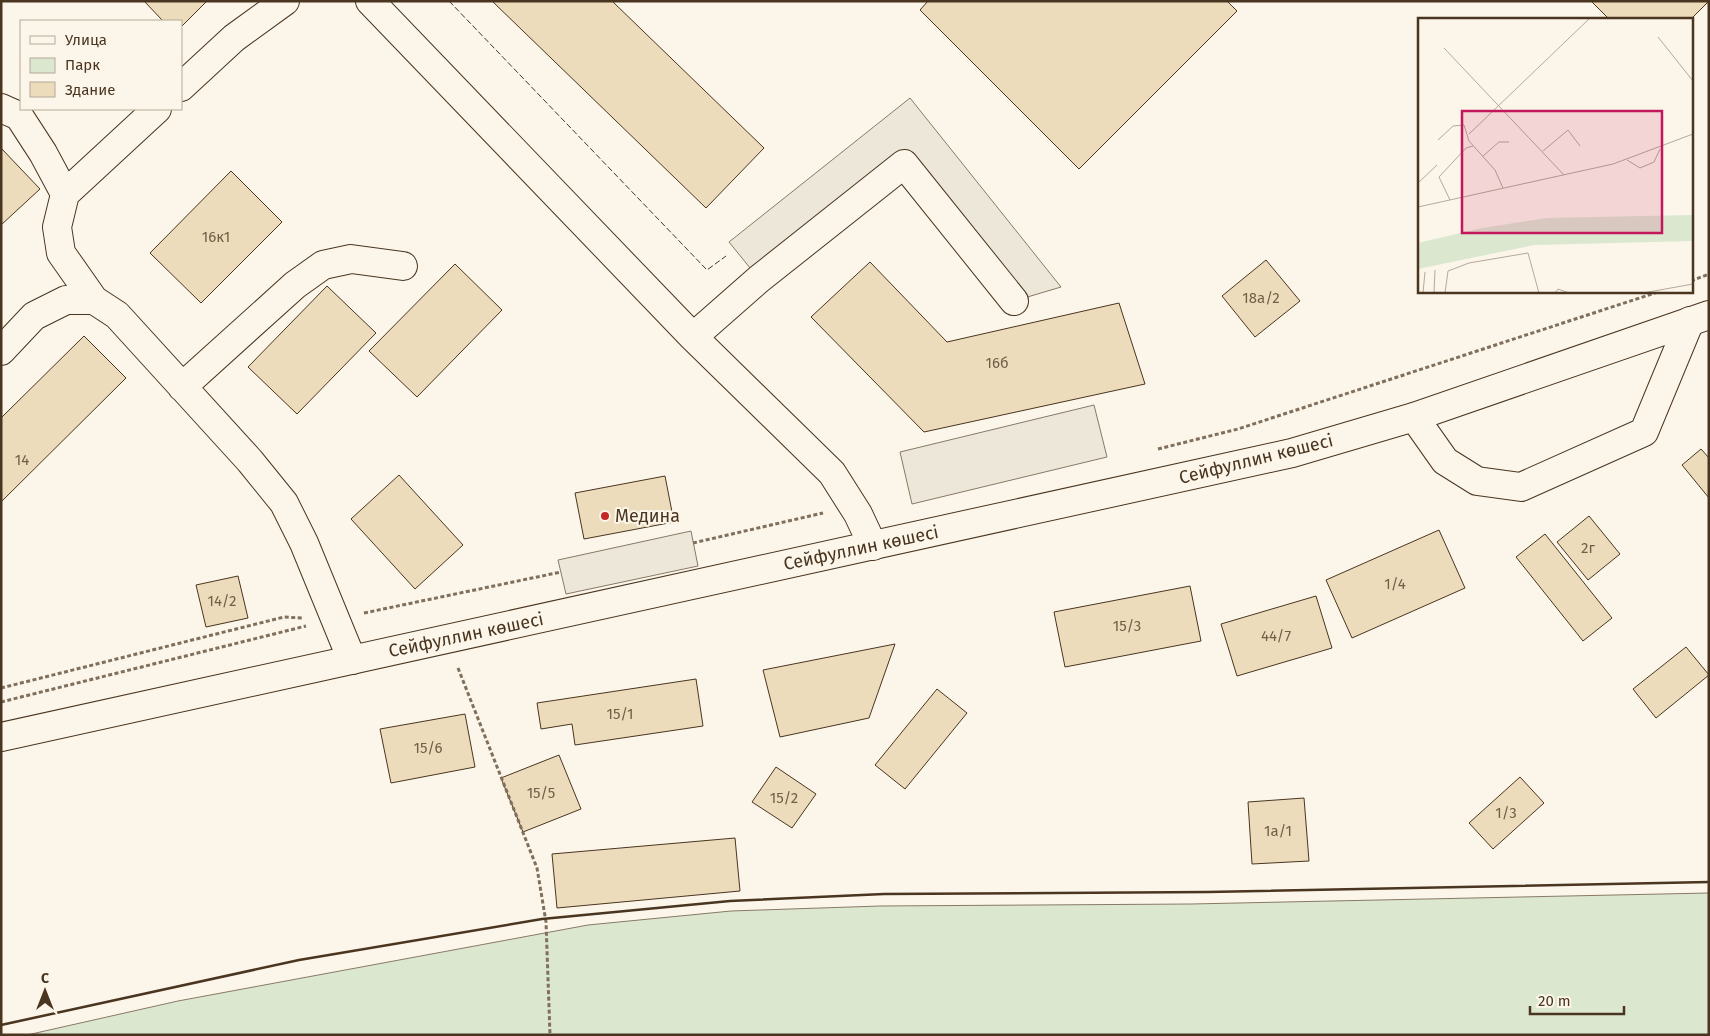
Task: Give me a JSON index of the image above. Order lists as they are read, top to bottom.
{
  "streets": {
    "main road": ["Сейфуллин көшесі"]
  },
  "places": ["Медина"],
  "house_numbers": [
    "16к1",
    "18а/2",
    "16б",
    "14",
    "2г",
    "1/4",
    "14/2",
    "15/3",
    "44/7",
    "15/1",
    "15/6",
    "15/5",
    "15/2",
    "1/3",
    "1а/1"
  ],
  "legend": ["Улица", "Парк", "Здание"],
  "scale_bar": "20 m",
  "north": "top"
}
